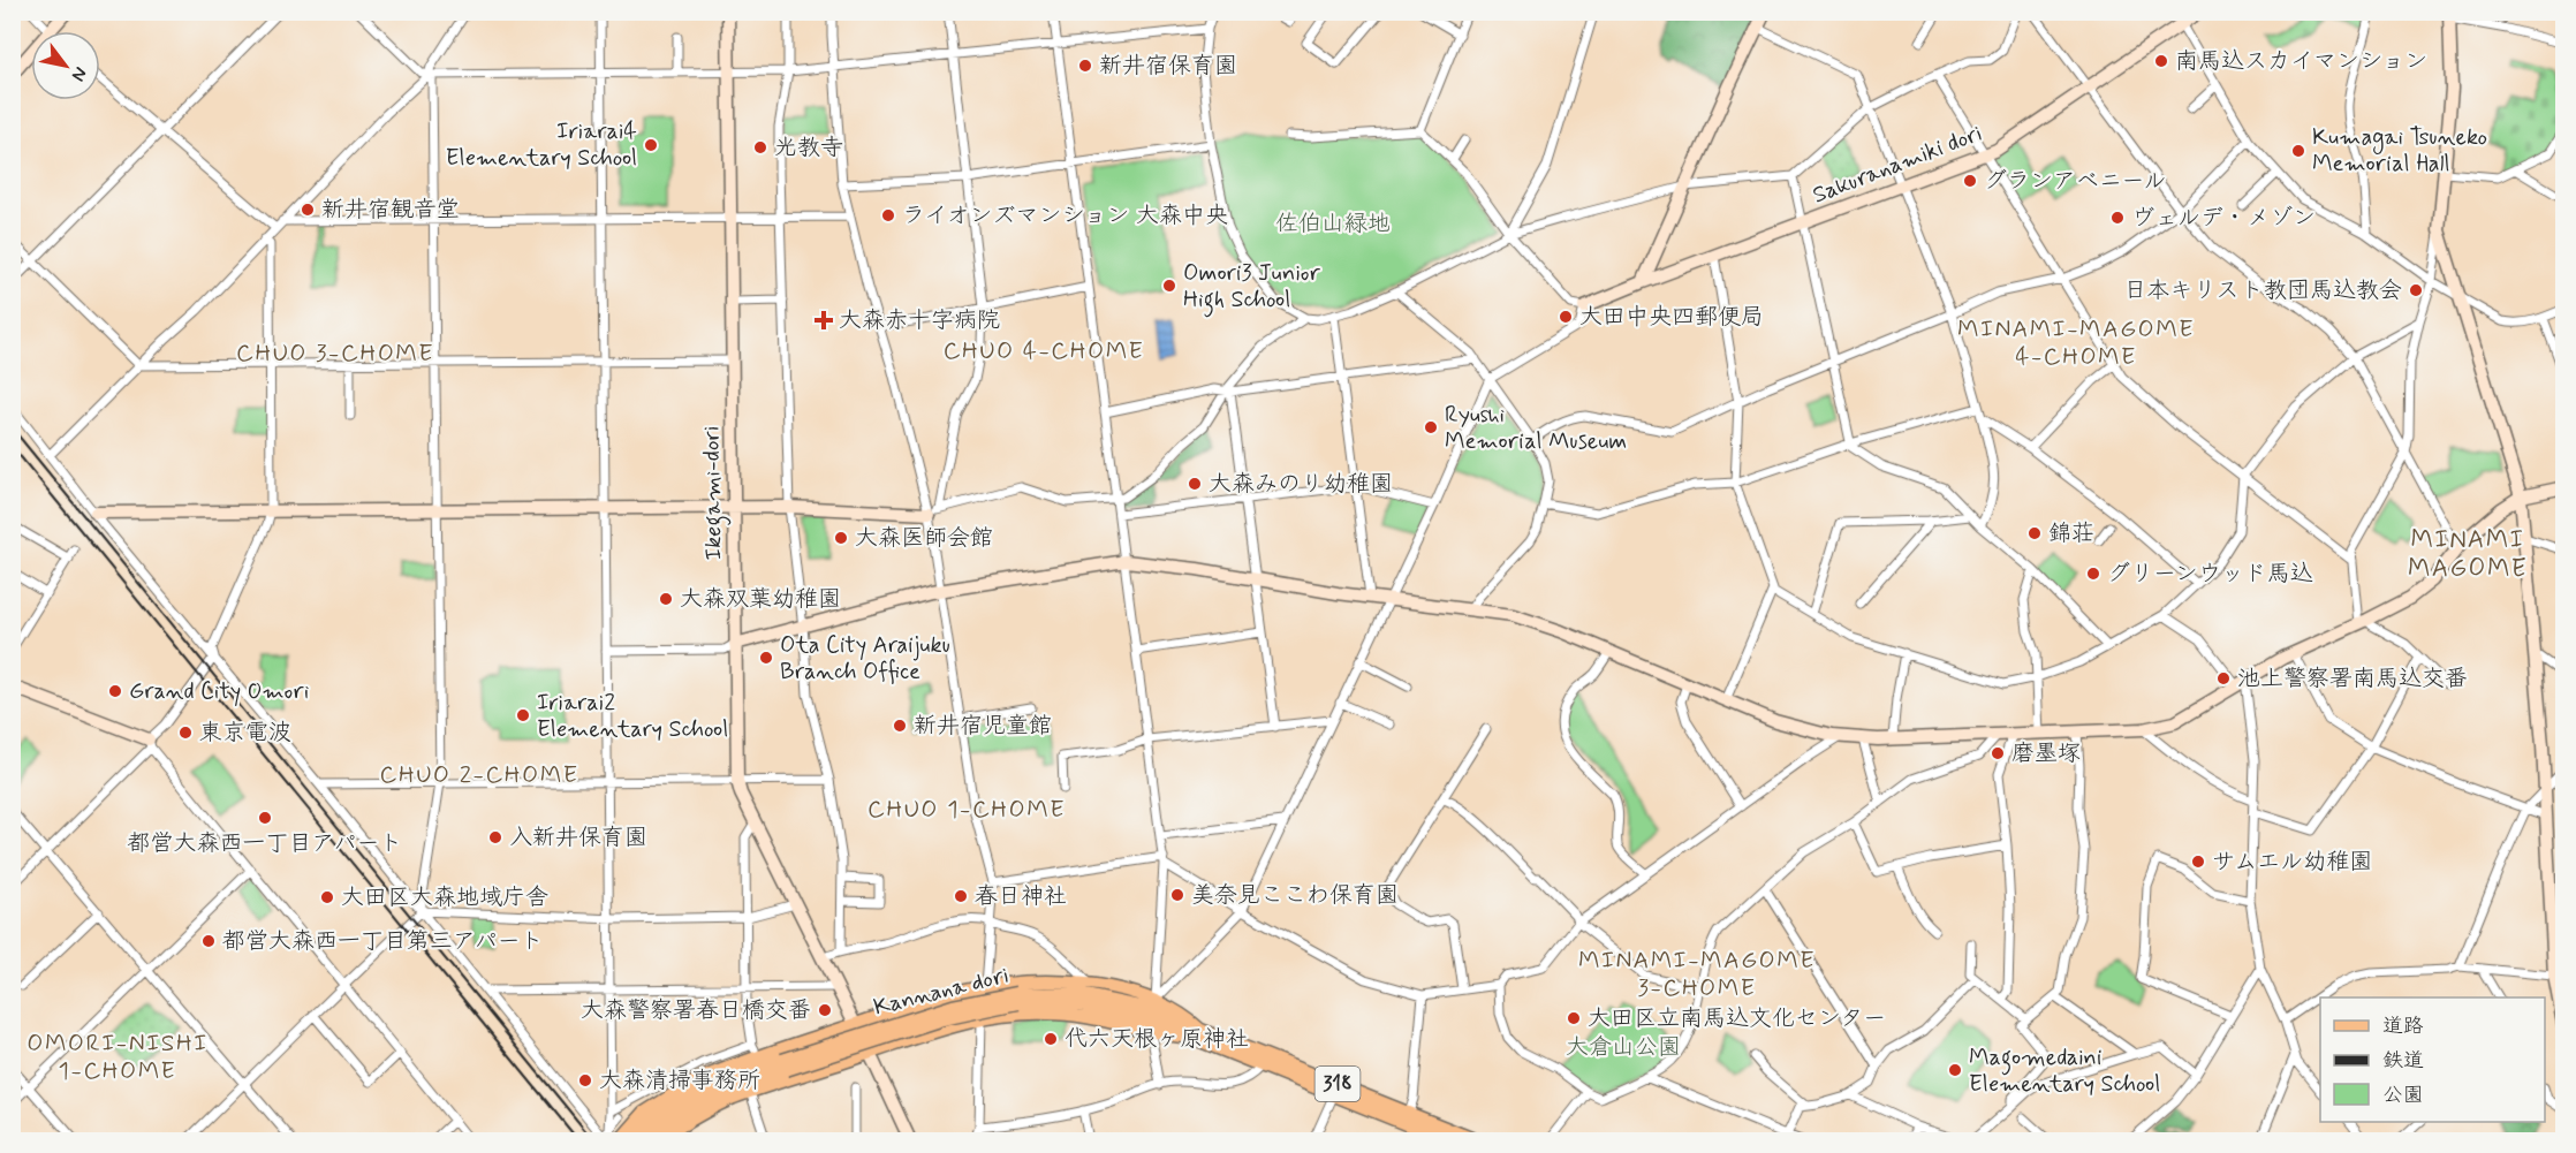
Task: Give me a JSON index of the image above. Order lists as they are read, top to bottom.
{
  "streets": {
    "main road": ["Kannana dori", "318"],
    "street": ["Sakuranamiki dori", "Ikegami-dori"]
  },
  "districts": [
    "MINAMI-MAGOME 4-CHOME",
    "CHUO 4-CHOME",
    "CHUO 3-CHOME",
    "MINAMI MAGOME",
    "CHUO 2-CHOME",
    "CHUO 1-CHOME",
    "MINAMI-MAGOME 3-CHOME",
    "OMORI-NISHI 1-CHOME"
  ],
  "parks": ["佐伯山緑地", "大倉山公園"],
  "places": {
    "other": [
      "南馬込スカイマンション",
      "新井宿保育園",
      "Iriarai4 Elementary School",
      "光教寺",
      "Kumagai Tsuneko Memorial Hall",
      "グランアベニール",
      "新井宿観音堂",
      "ライオンズマンション 大森中央",
      "ヴェルデ・メゾン",
      "Omori3 Junior High School",
      "日本キリスト教団馬込教会",
      "大田中央四郵便局",
      "Ryushi Memorial Museum",
      "大森みのり幼稚園",
      "錦荘",
      "大森医師会館",
      "グリーンウッド馬込",
      "大森双葉幼稚園",
      "Ota City Araijuku Branch Office",
      "池上警察署南馬込交番",
      "Grand City Omori",
      "Iriarai2 Elementary School",
      "新井宿児童館",
      "東京電波",
      "磨墨塚",
      "都営大森西一丁目アパート",
      "入新井保育園",
      "サムエル幼稚園",
      "美奈見ここわ保育園",
      "春日神社",
      "大田区大森地域庁舎",
      "都営大森西一丁目第三アパート",
      "大森警察署春日橋交番",
      "大田区立南馬込文化センター",
      "代六天根ヶ原神社",
      "Magomedaini Elementary School",
      "大森清掃事務所"
    ],
    "health": ["大森赤十字病院"]
  },
  "legend": ["道路", "鉄道", "公園"],
  "north": "bottom right"
}
